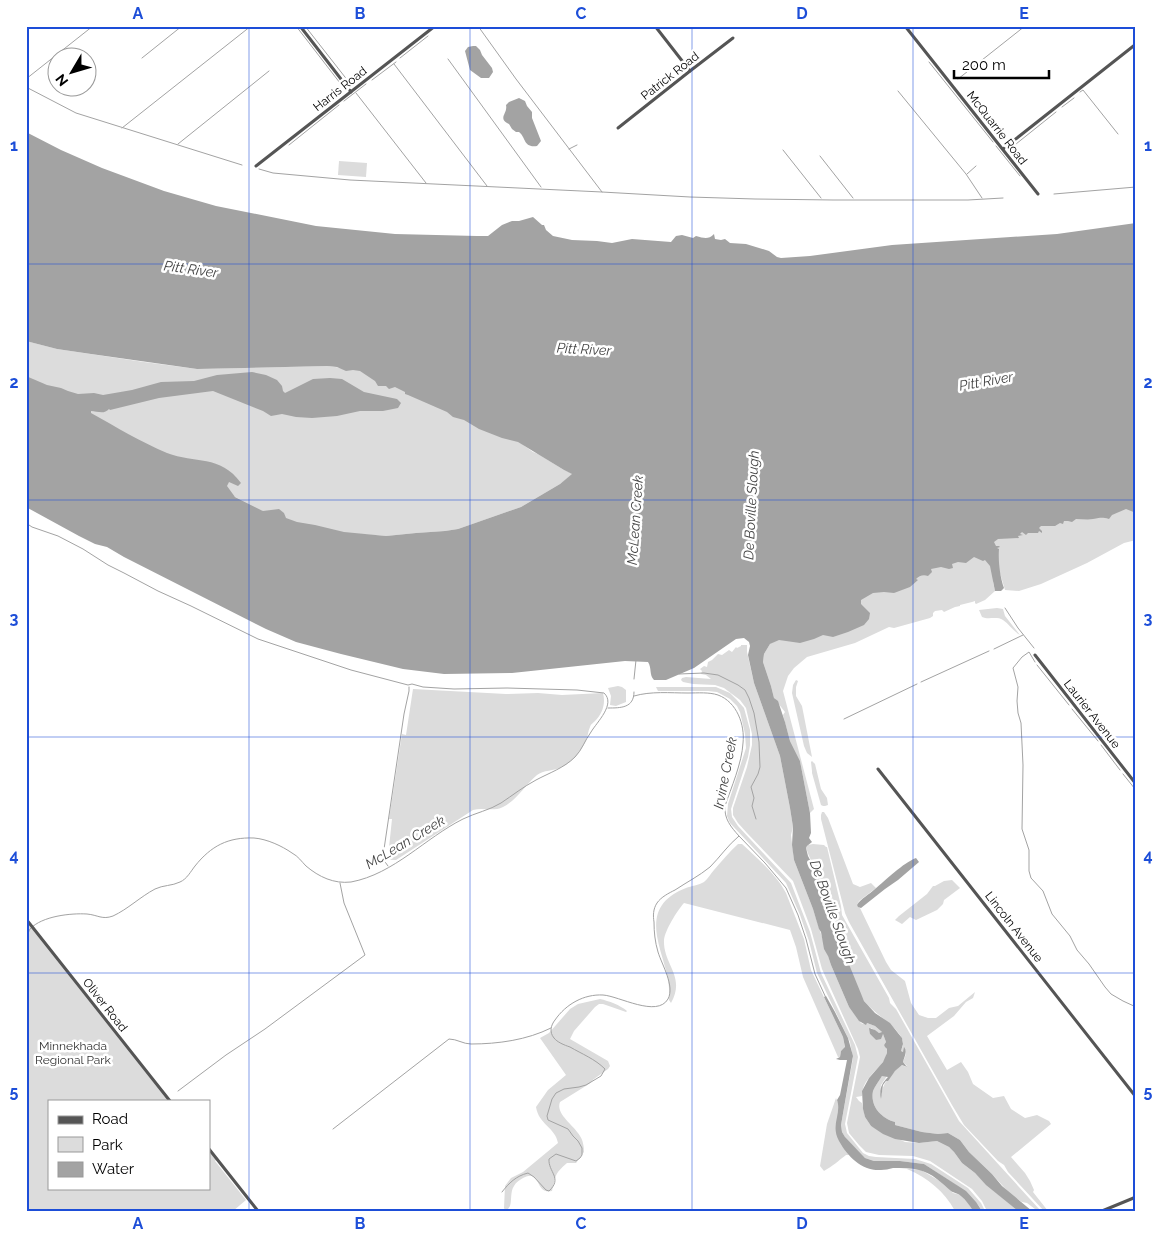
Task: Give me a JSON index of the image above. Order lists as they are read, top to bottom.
{
  "streets": {
    "street": [
      "Patrick Road",
      "Harris Road",
      "McQuarrie Road",
      "Laurier Avenue",
      "Lincoln Avenue",
      "Oliver Road"
    ]
  },
  "water": [
    "Pitt River",
    "De Boville Slough",
    "McLean Creek",
    "Irvine Creek"
  ],
  "parks": ["Minnekhada Regional Park"],
  "legend": ["Road", "Park", "Water"],
  "scale_bar": "200 m",
  "north": "bottom left",
  "grid": {
    "columns": [
      "A",
      "B",
      "C",
      "D",
      "E"
    ],
    "rows": [
      "1",
      "2",
      "3",
      "4",
      "5"
    ]
  }
}
